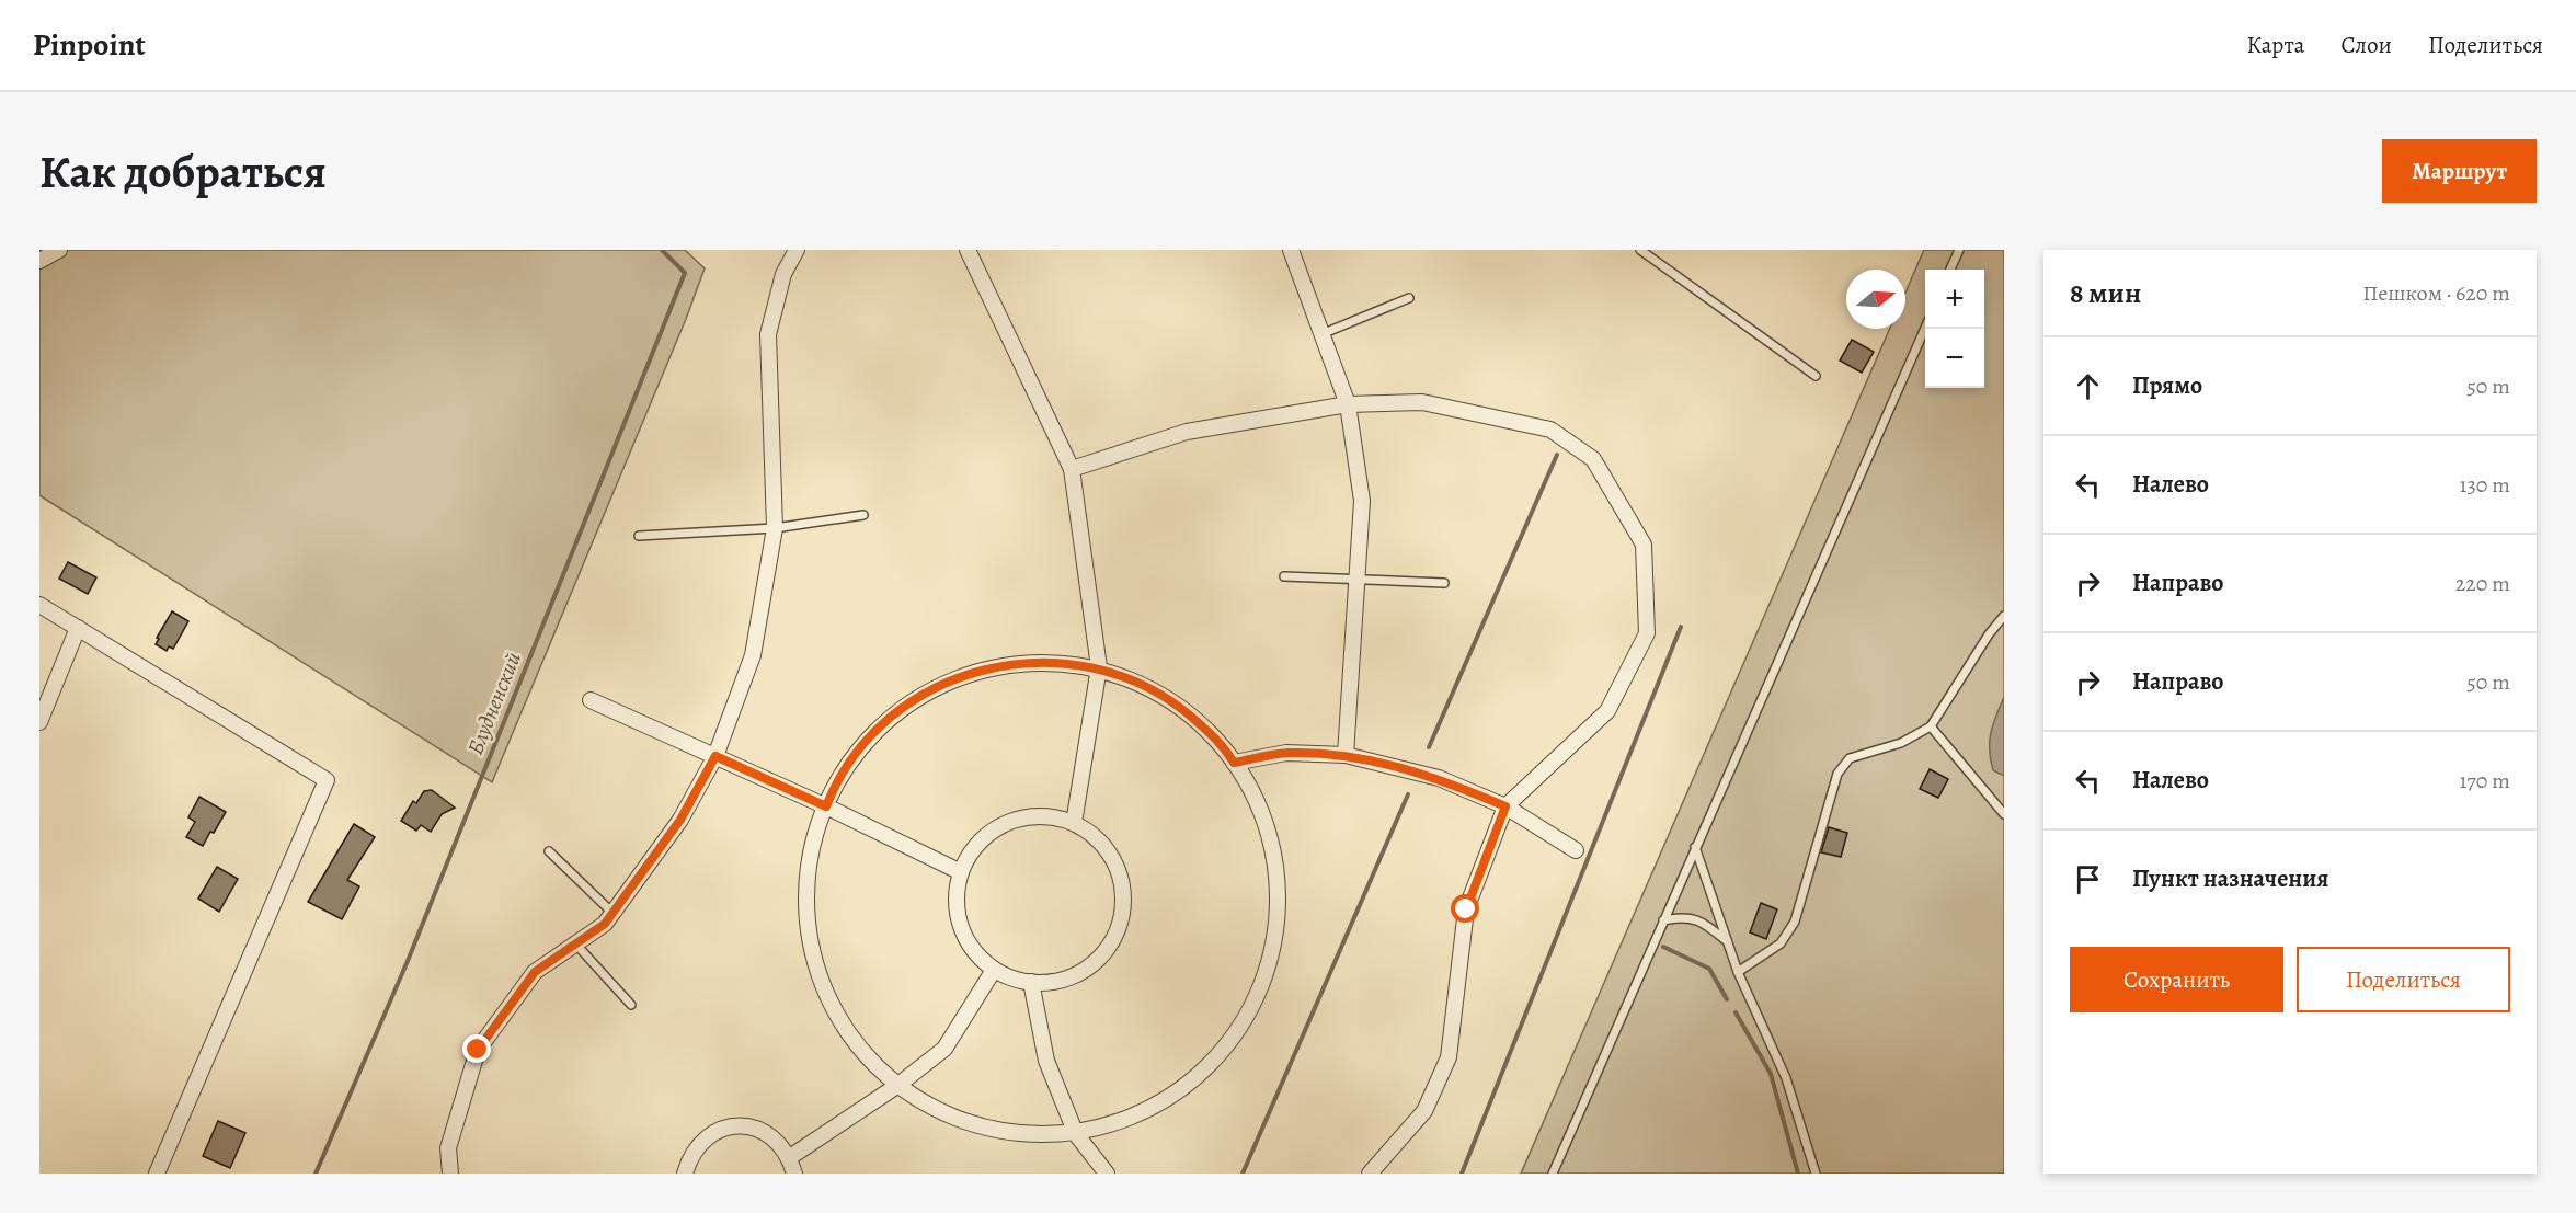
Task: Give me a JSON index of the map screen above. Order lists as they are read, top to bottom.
{
  "water": ["Блудненский"],
  "north": "right",
  "page": {
    "header": "Pinpoint",
    "nav": ["Карта", "Слои", "Поделиться"],
    "buttons": [
      "Маршрут",
      ["Сохранить", "Поделиться"]
    ],
    "title": "Как добраться",
    "heading": ["8 мин", "Пешком · 620 m"],
    "map_buttons": ["+", "−"],
    "list": [
      ["Прямо", "50 m"],
      ["Налево", "130 m"],
      ["Направо", "220 m"],
      ["Направо", "50 m"],
      ["Налево", "170 m"],
      "Пункт назначения"
    ]
  }
}
